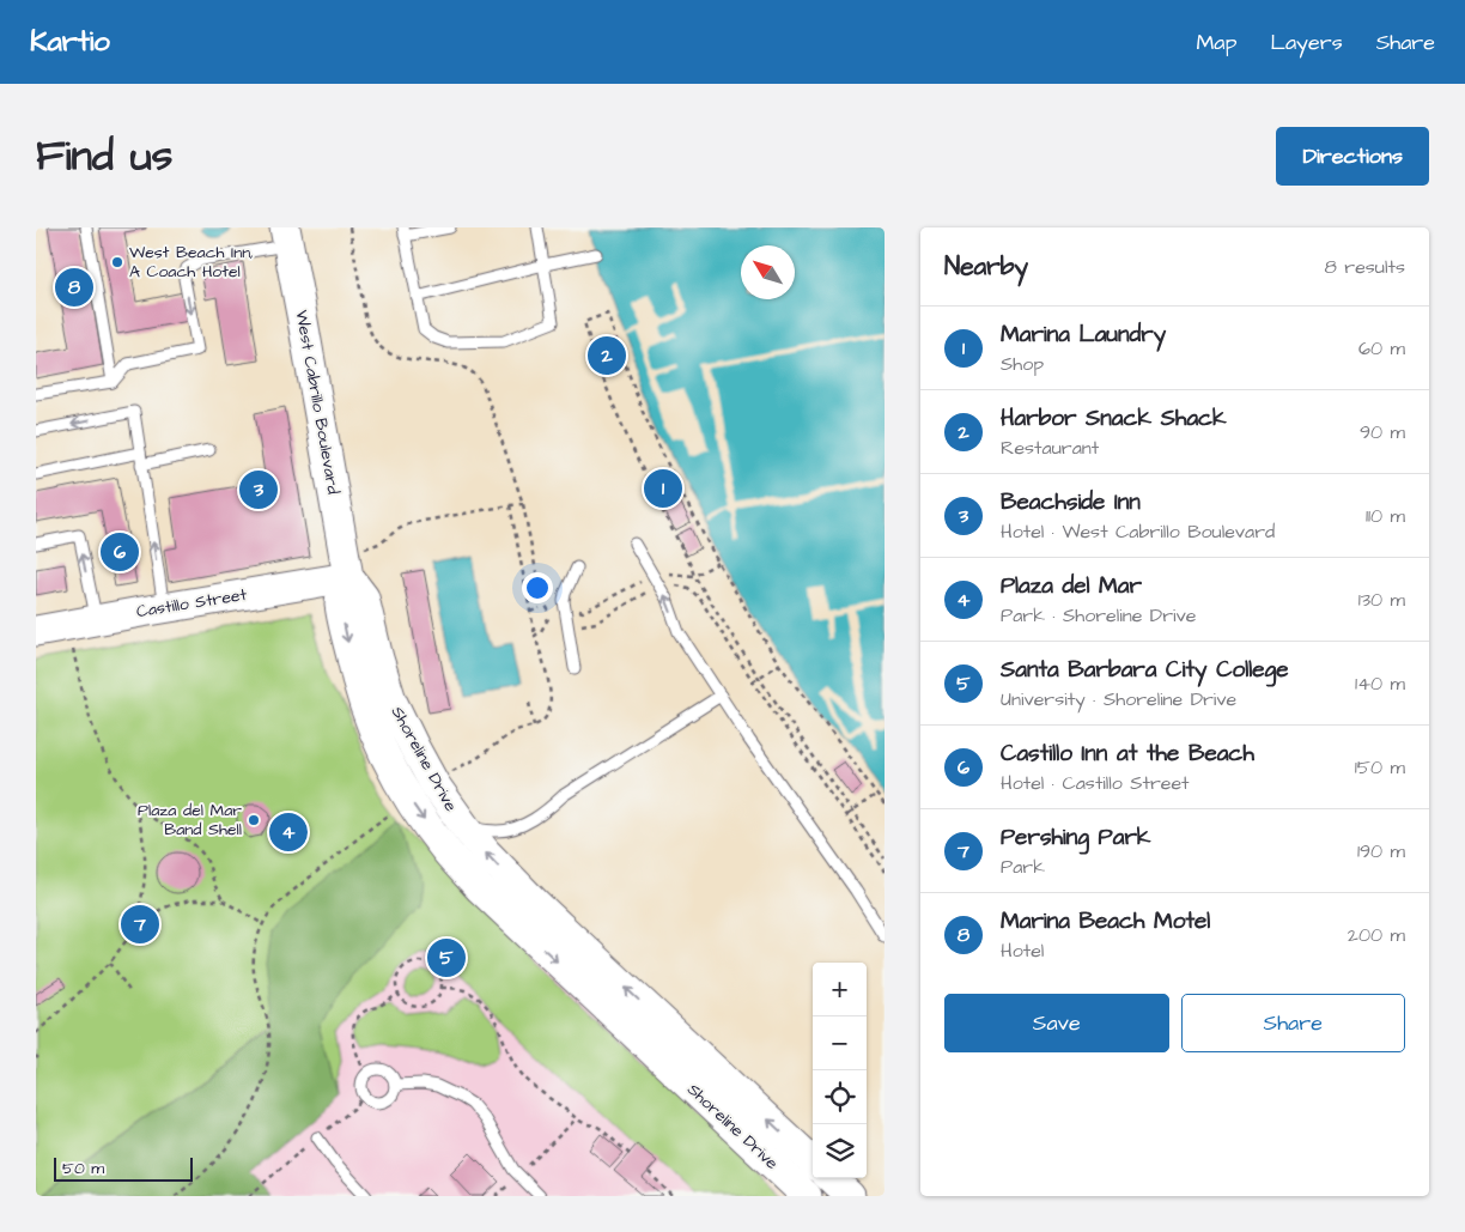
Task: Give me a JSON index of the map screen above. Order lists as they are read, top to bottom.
{
  "streets": {
    "main road": ["West Cabrillo Boulevard", "Castillo Street", "Shoreline Drive"]
  },
  "crossings": [
    ["West Cabrillo Boulevard", "Castillo Street"],
    ["West Cabrillo Boulevard", "Shoreline Drive"],
    ["Castillo Street", "Shoreline Drive"]
  ],
  "places": ["West Beach Inn, A Coach Hotel", "Plaza del Mar Band Shell"],
  "scale_bar": "50 m",
  "north": "top left",
  "page": {
    "header": "Kartio",
    "nav": ["Map", "Layers", "Share"],
    "title": "Find us",
    "buttons": [
      "Directions",
      ["Save", "Share"]
    ],
    "heading": ["Nearby", "8 results"],
    "pins": [
      "8",
      "2",
      "1",
      "3",
      "6",
      "4",
      "7",
      "5"
    ],
    "list": [
      {
        "mark": "1",
        "name": "Marina Laundry",
        "note": "Shop",
        "value": "60 m"
      },
      {
        "mark": "2",
        "name": "Harbor Snack Shack",
        "note": "Restaurant",
        "value": "90 m"
      },
      {
        "mark": "3",
        "name": "Beachside Inn",
        "note": "Hotel · West Cabrillo Boulevard",
        "value": "110 m"
      },
      {
        "mark": "4",
        "name": "Plaza del Mar",
        "note": "Park · Shoreline Drive",
        "value": "130 m"
      },
      {
        "mark": "5",
        "name": "Santa Barbara City College",
        "note": "University · Shoreline Drive",
        "value": "140 m"
      },
      {
        "mark": "6",
        "name": "Castillo Inn at the Beach",
        "note": "Hotel · Castillo Street",
        "value": "150 m"
      },
      {
        "mark": "7",
        "name": "Pershing Park",
        "note": "Park",
        "value": "190 m"
      },
      {
        "mark": "8",
        "name": "Marina Beach Motel",
        "note": "Hotel",
        "value": "200 m"
      }
    ],
    "map_buttons": ["+", "−"],
    "scale": "50 m"
  }
}
